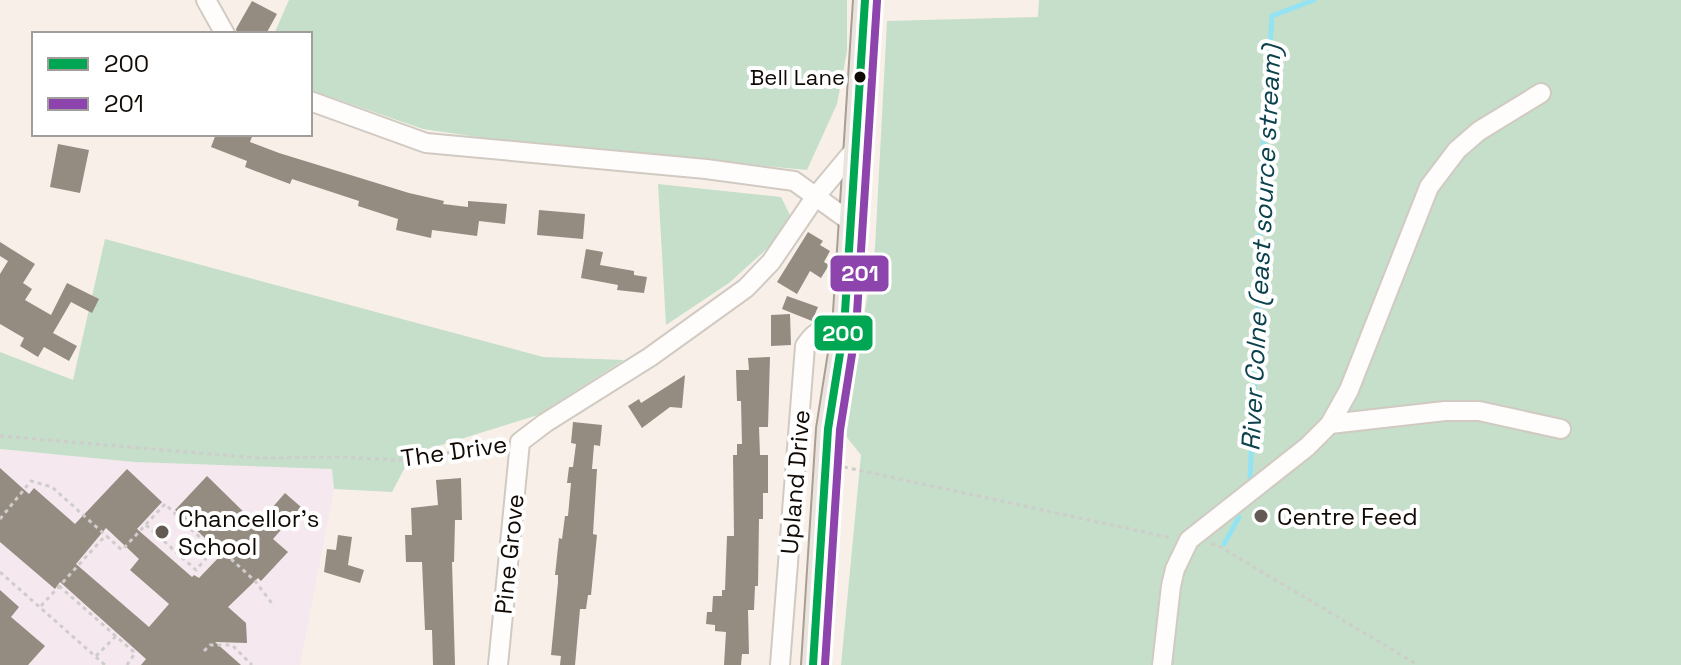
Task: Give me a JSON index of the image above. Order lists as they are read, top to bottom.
{
  "streets": {
    "street": ["The Drive", "Upland Drive", "Pine Grove"]
  },
  "crossings": [
    ["The Drive", "Pine Grove"]
  ],
  "water": ["River Colne (east source stream)"],
  "places": ["Bell Lane", "Centre Feed", "Chancellor's School"],
  "lines": ["transit line 200", "transit line 201"],
  "legend": ["200", "201"]
}
